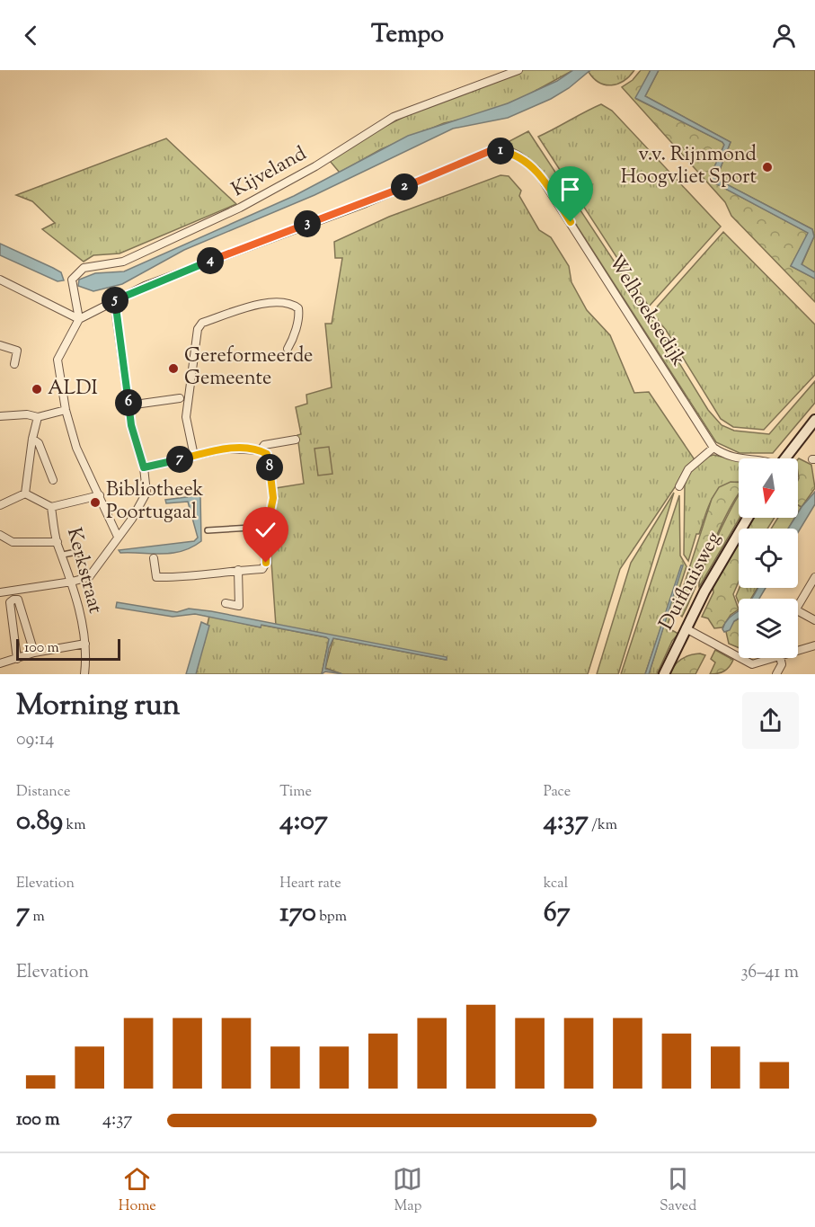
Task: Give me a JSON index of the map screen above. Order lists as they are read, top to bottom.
{
  "streets": {
    "main road": ["Duifhuisweg"],
    "street": ["Kijveland", "Welhoeksedijk", "Kerkstraat"]
  },
  "crossings": [
    ["Kijveland", "Welhoeksedijk"]
  ],
  "places": [
    "v.v. Rijnmond Hoogvliet Sport",
    "Gereformeerde Gemeente",
    "ALDI",
    "Bibliotheek Poortugaal"
  ],
  "scale_bar": "100 m",
  "north": "bottom",
  "page": {
    "header": "Tempo",
    "pins": [
      "1",
      "2",
      "3",
      "4",
      "5",
      "6",
      "7",
      "8"
    ],
    "scale": "100 m",
    "heading": ["Morning run", "09:14"],
    "stats": [
      ["Distance", "0.89 km"],
      ["Time", "4:07"],
      ["Pace", "4:37 /km"],
      ["Elevation", "7 m"],
      ["Heart rate", "170 bpm"],
      ["kcal", "67"]
    ],
    "chart": ["Elevation", "36–41 m"],
    "list": [
      {
        "name": "100 m",
        "note": "4:37"
      }
    ],
    "tabs": ["Home", "Map", "Saved"]
  }
}
